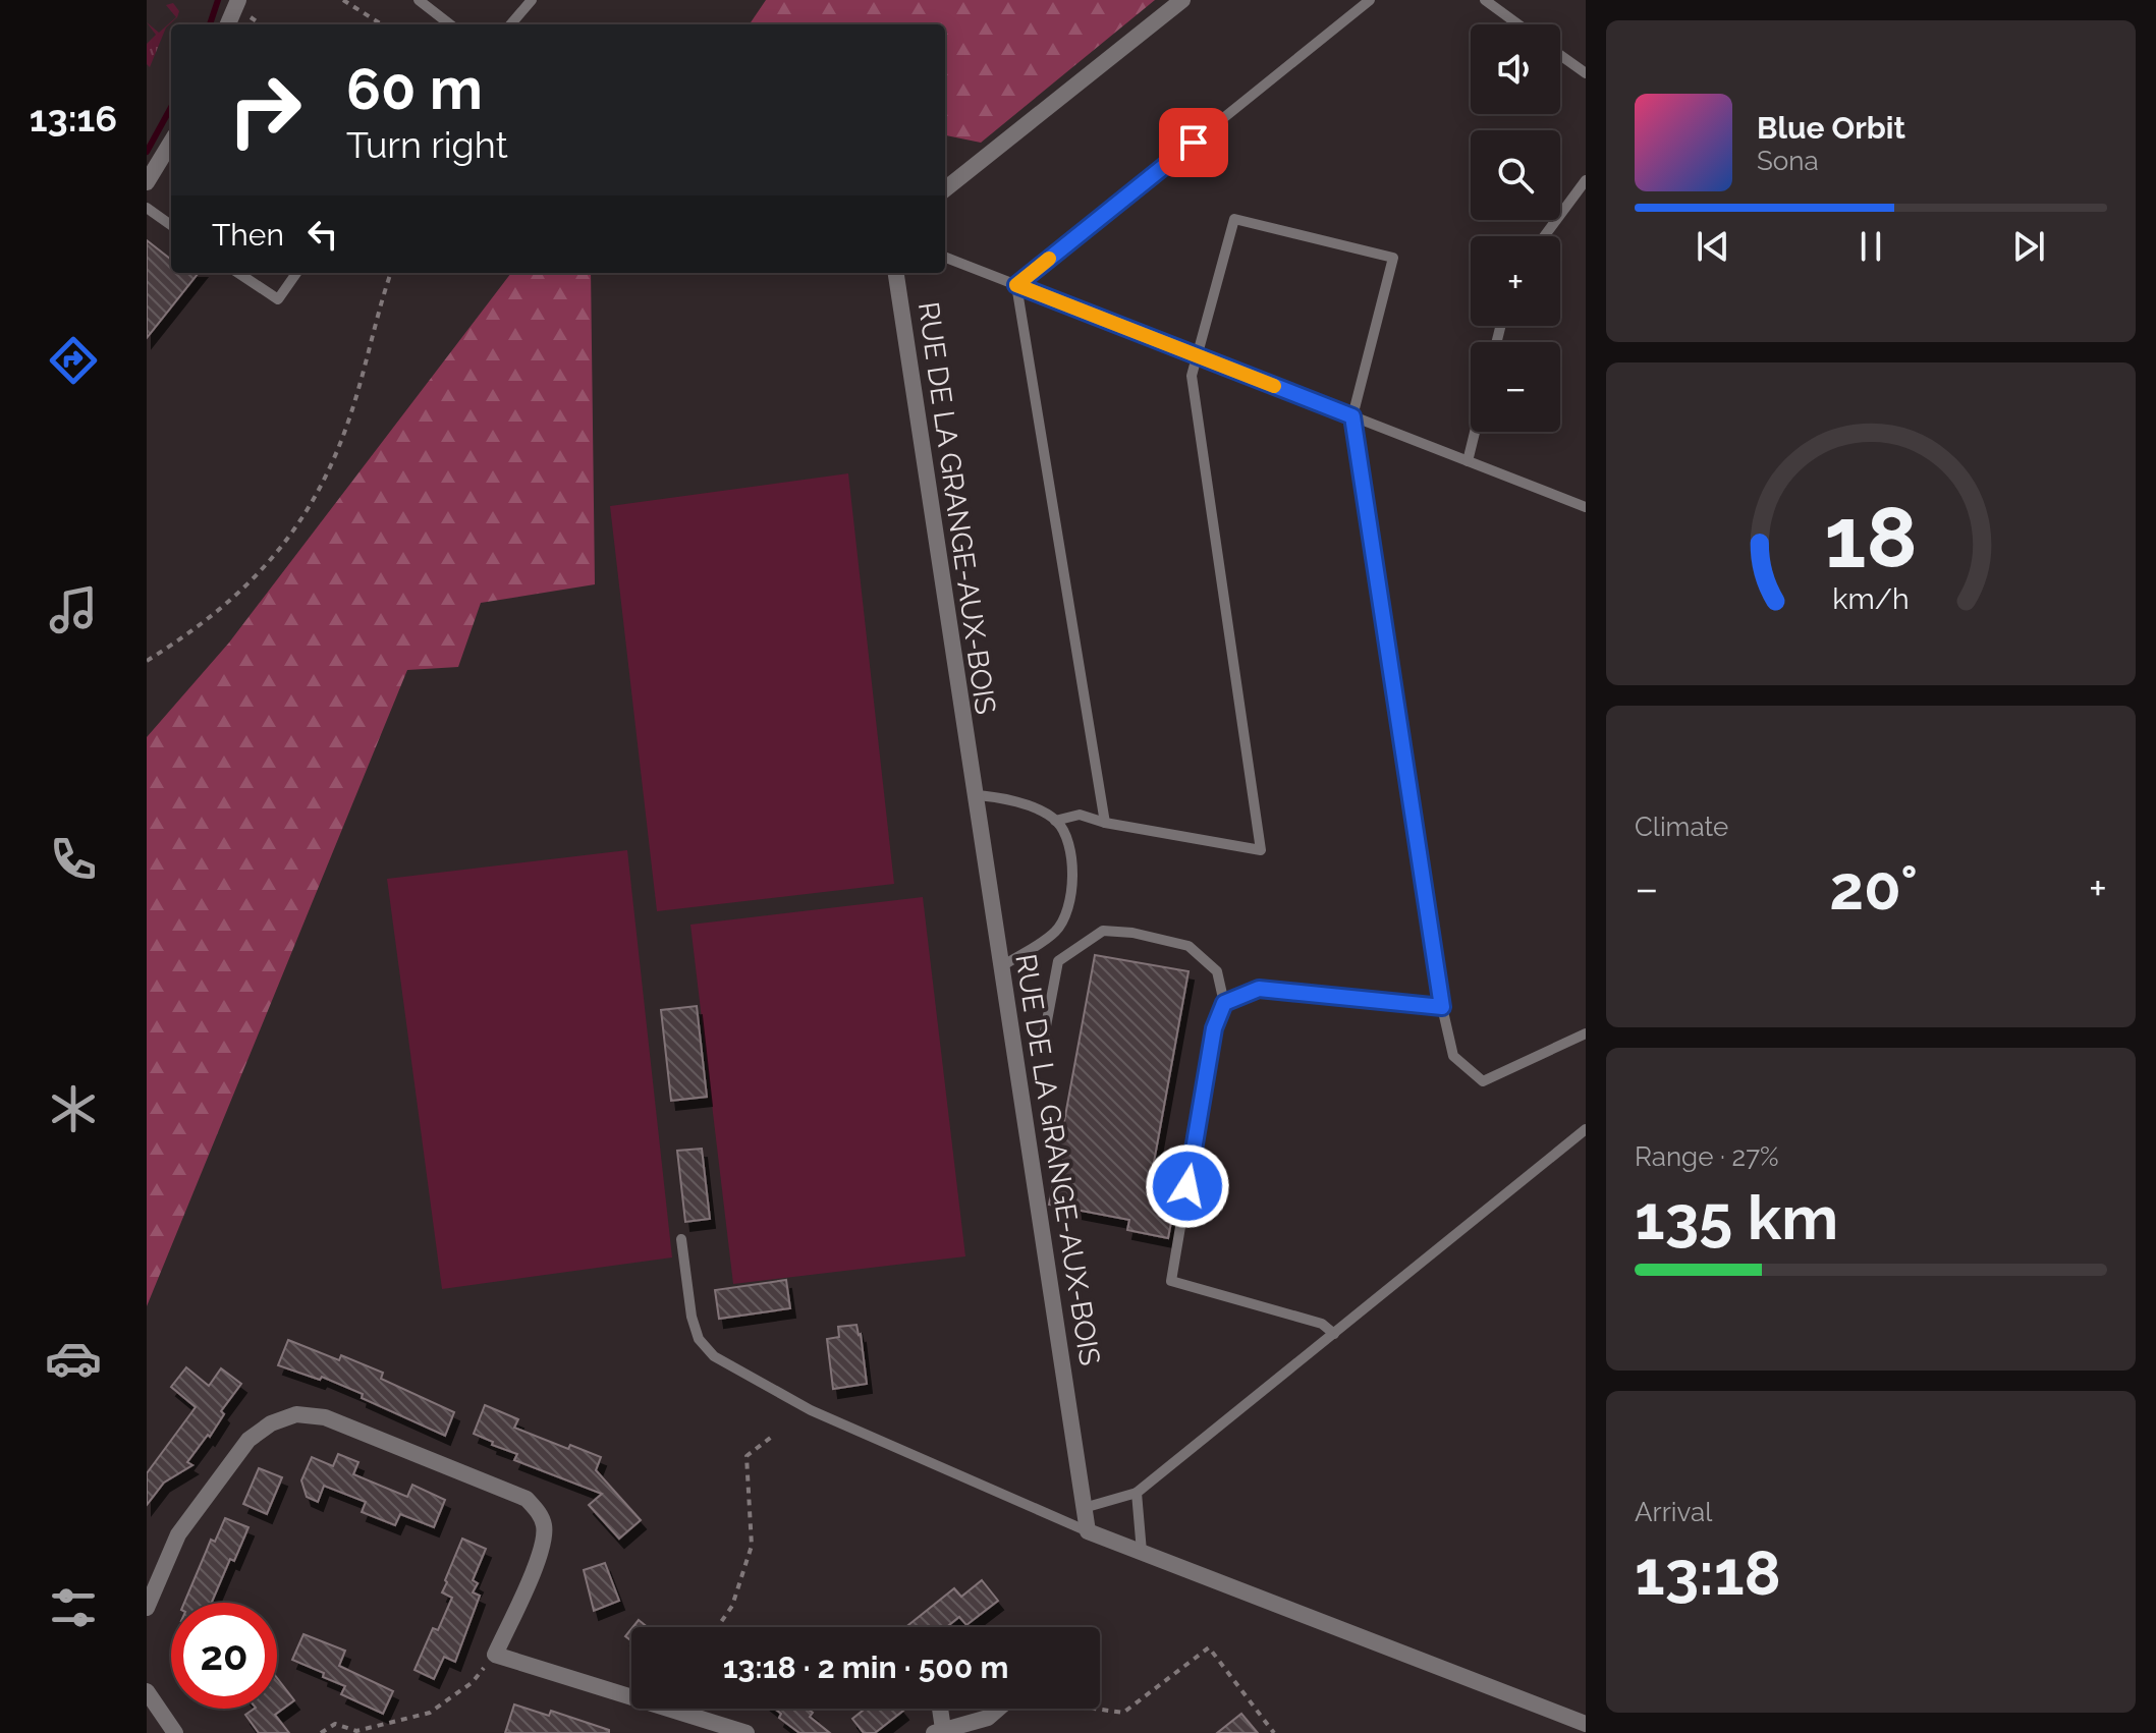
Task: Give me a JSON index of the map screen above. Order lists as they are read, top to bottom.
{
  "streets": {
    "street": ["RUE DE LA GRANGE-AUX-BOIS"]
  },
  "page": {
    "tabs": "13:16",
    "map_buttons": ["+", "−"],
    "turn": ["60 m", "Turn right"],
    "song": ["Blue Orbit", "Sona"],
    "then": "Then",
    "tile": [
      "Climate",
      ["Range · 27%", "135 km"],
      ["Arrival", "13:18"]
    ],
    "heat": ["−", "20°", "+"],
    "limit": "20",
    "trip": "13:18 · 2 min · 500 m",
    "gauge": ["18", "km/h"]
  }
}
